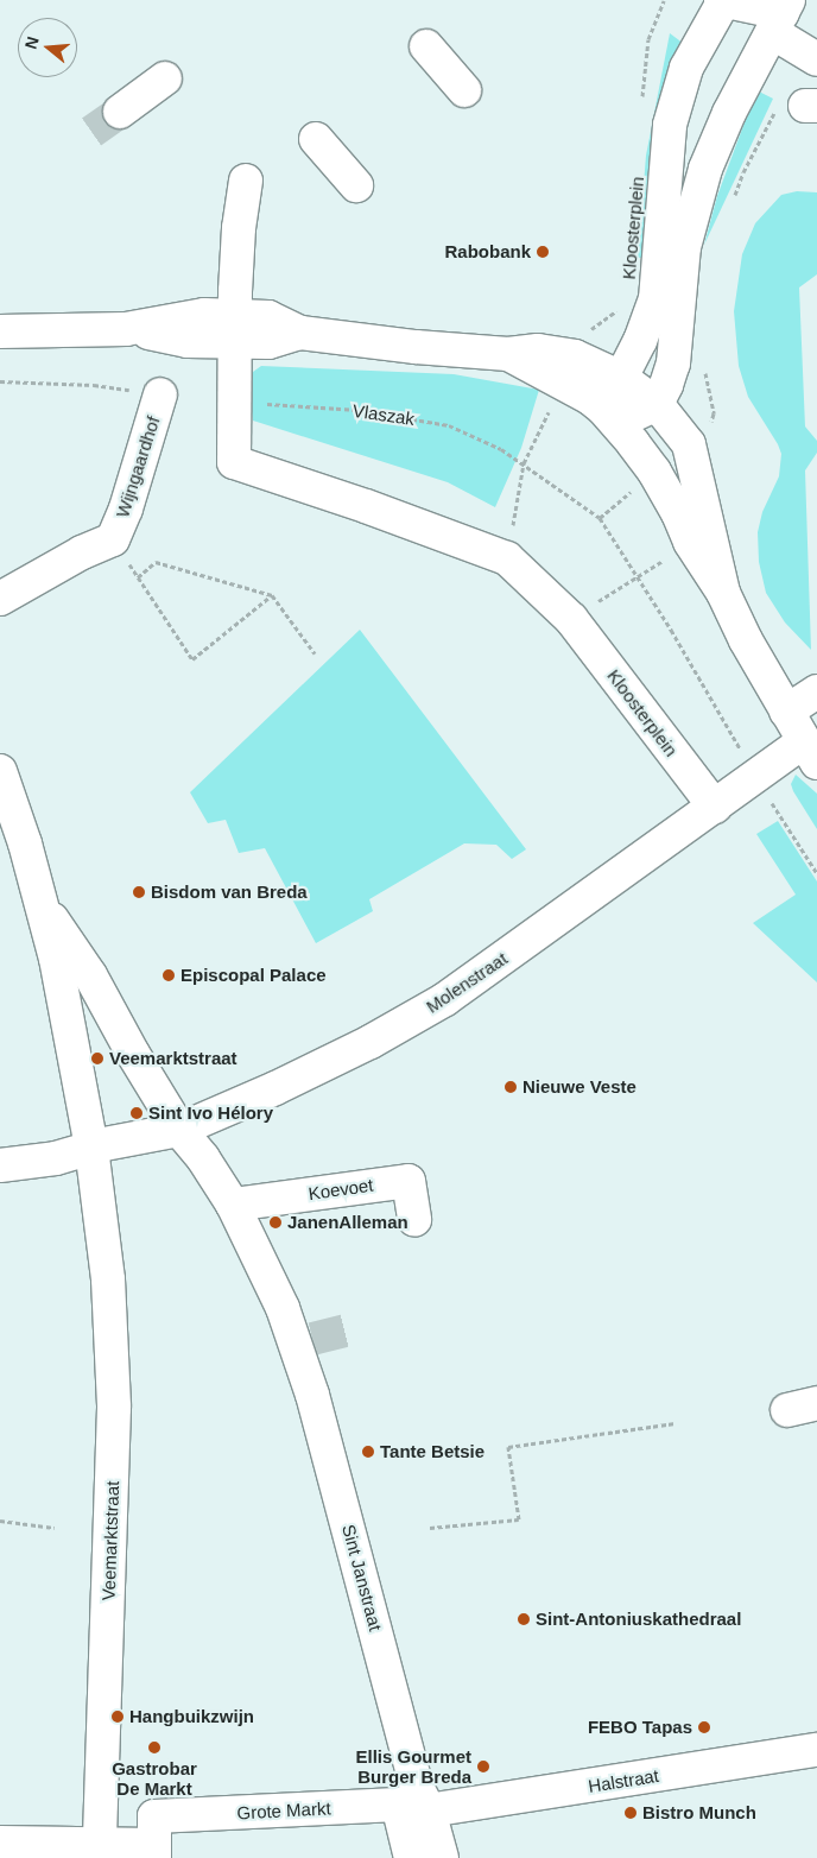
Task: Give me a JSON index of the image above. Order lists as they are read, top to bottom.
{
  "streets": {
    "street": [
      "Kloosterplein",
      "Wijngaardhof",
      "Molenstraat",
      "Koevoet",
      "Veemarktstraat",
      "Sint Janstraat",
      "Halstraat",
      "Grote Markt"
    ],
    "path": ["Vlaszak"]
  },
  "crossings": [
    ["Kloosterplein", "Vlaszak"],
    ["Kloosterplein", "Molenstraat"],
    ["Molenstraat", "Veemarktstraat"],
    ["Molenstraat", "Sint Janstraat"],
    ["Koevoet", "Sint Janstraat"],
    ["Veemarktstraat", "Sint Janstraat"],
    ["Veemarktstraat", "Grote Markt"],
    ["Sint Janstraat", "Halstraat"],
    ["Sint Janstraat", "Grote Markt"]
  ],
  "places": [
    "Rabobank",
    "Bisdom van Breda",
    "Episcopal Palace",
    "Veemarktstraat",
    "Nieuwe Veste",
    "Sint Ivo Hélory",
    "JanenAlleman",
    "Tante Betsie",
    "Sint-Antoniuskathedraal",
    "Hangbuikzwijn",
    "FEBO Tapas",
    "Gastrobar De Markt",
    "Ellis Gourmet Burger Breda",
    "Bistro Munch"
  ],
  "north": "left"
}
